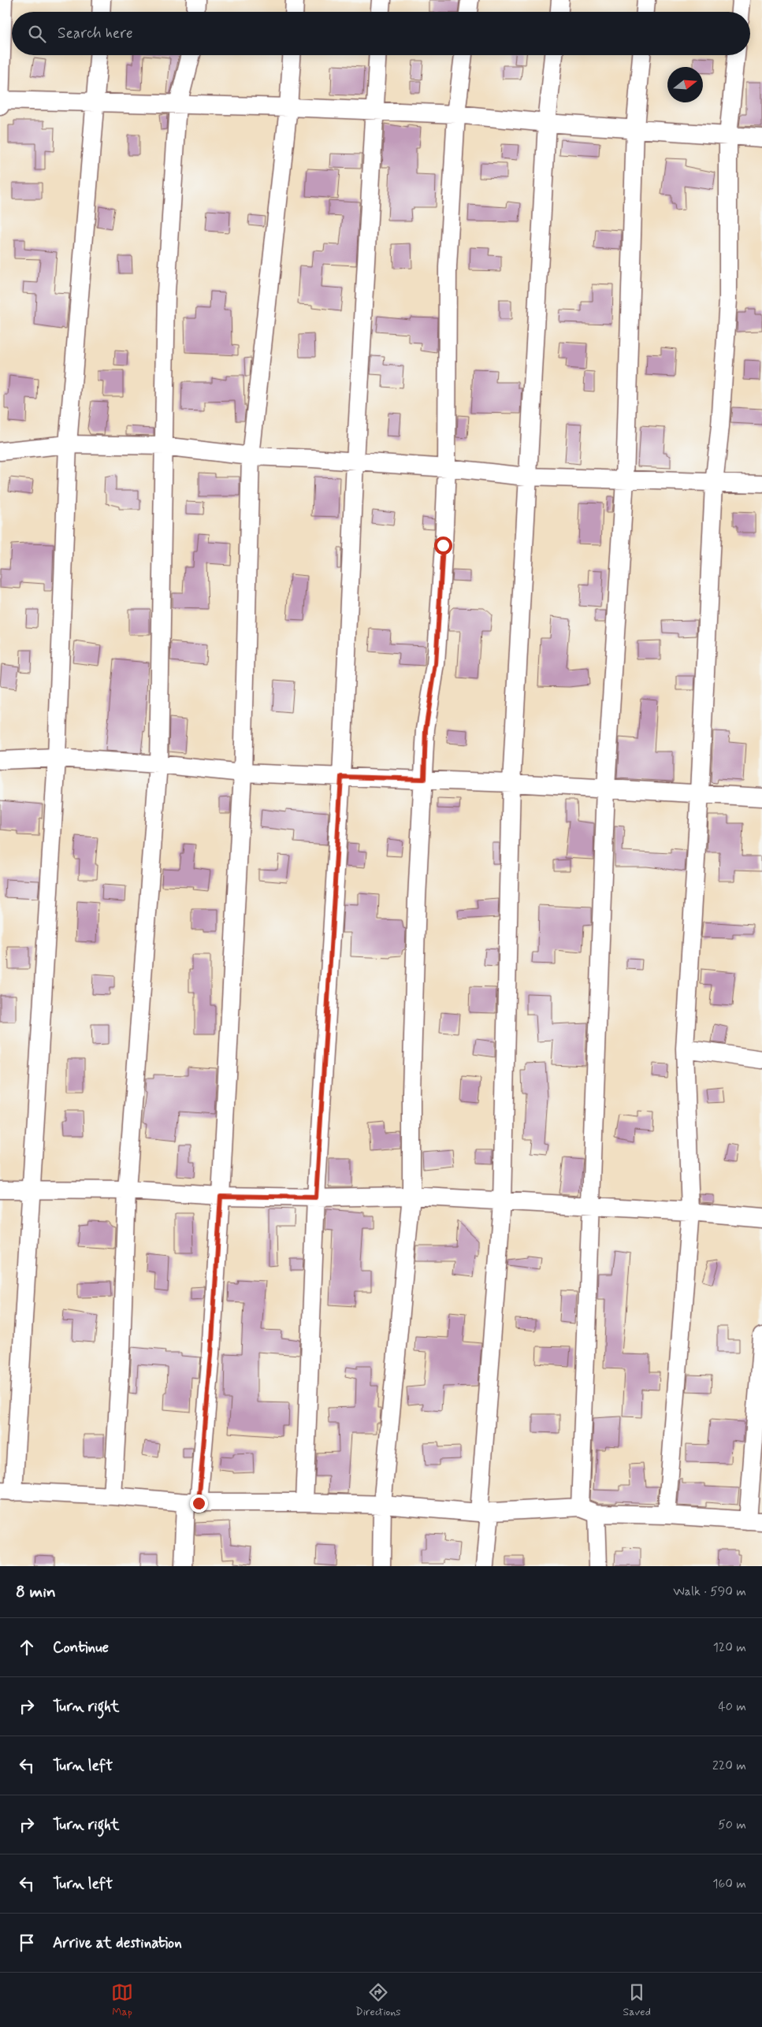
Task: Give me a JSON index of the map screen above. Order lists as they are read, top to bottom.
{
  "north": "right",
  "page": {
    "search": "Search here",
    "heading": ["8 min", "Walk · 590 m"],
    "list": [
      ["Continue", "120 m"],
      ["Turn right", "40 m"],
      ["Turn left", "220 m"],
      ["Turn right", "50 m"],
      ["Turn left", "160 m"],
      "Arrive at destination"
    ],
    "nav": ["Map", "Directions", "Saved"]
  }
}
